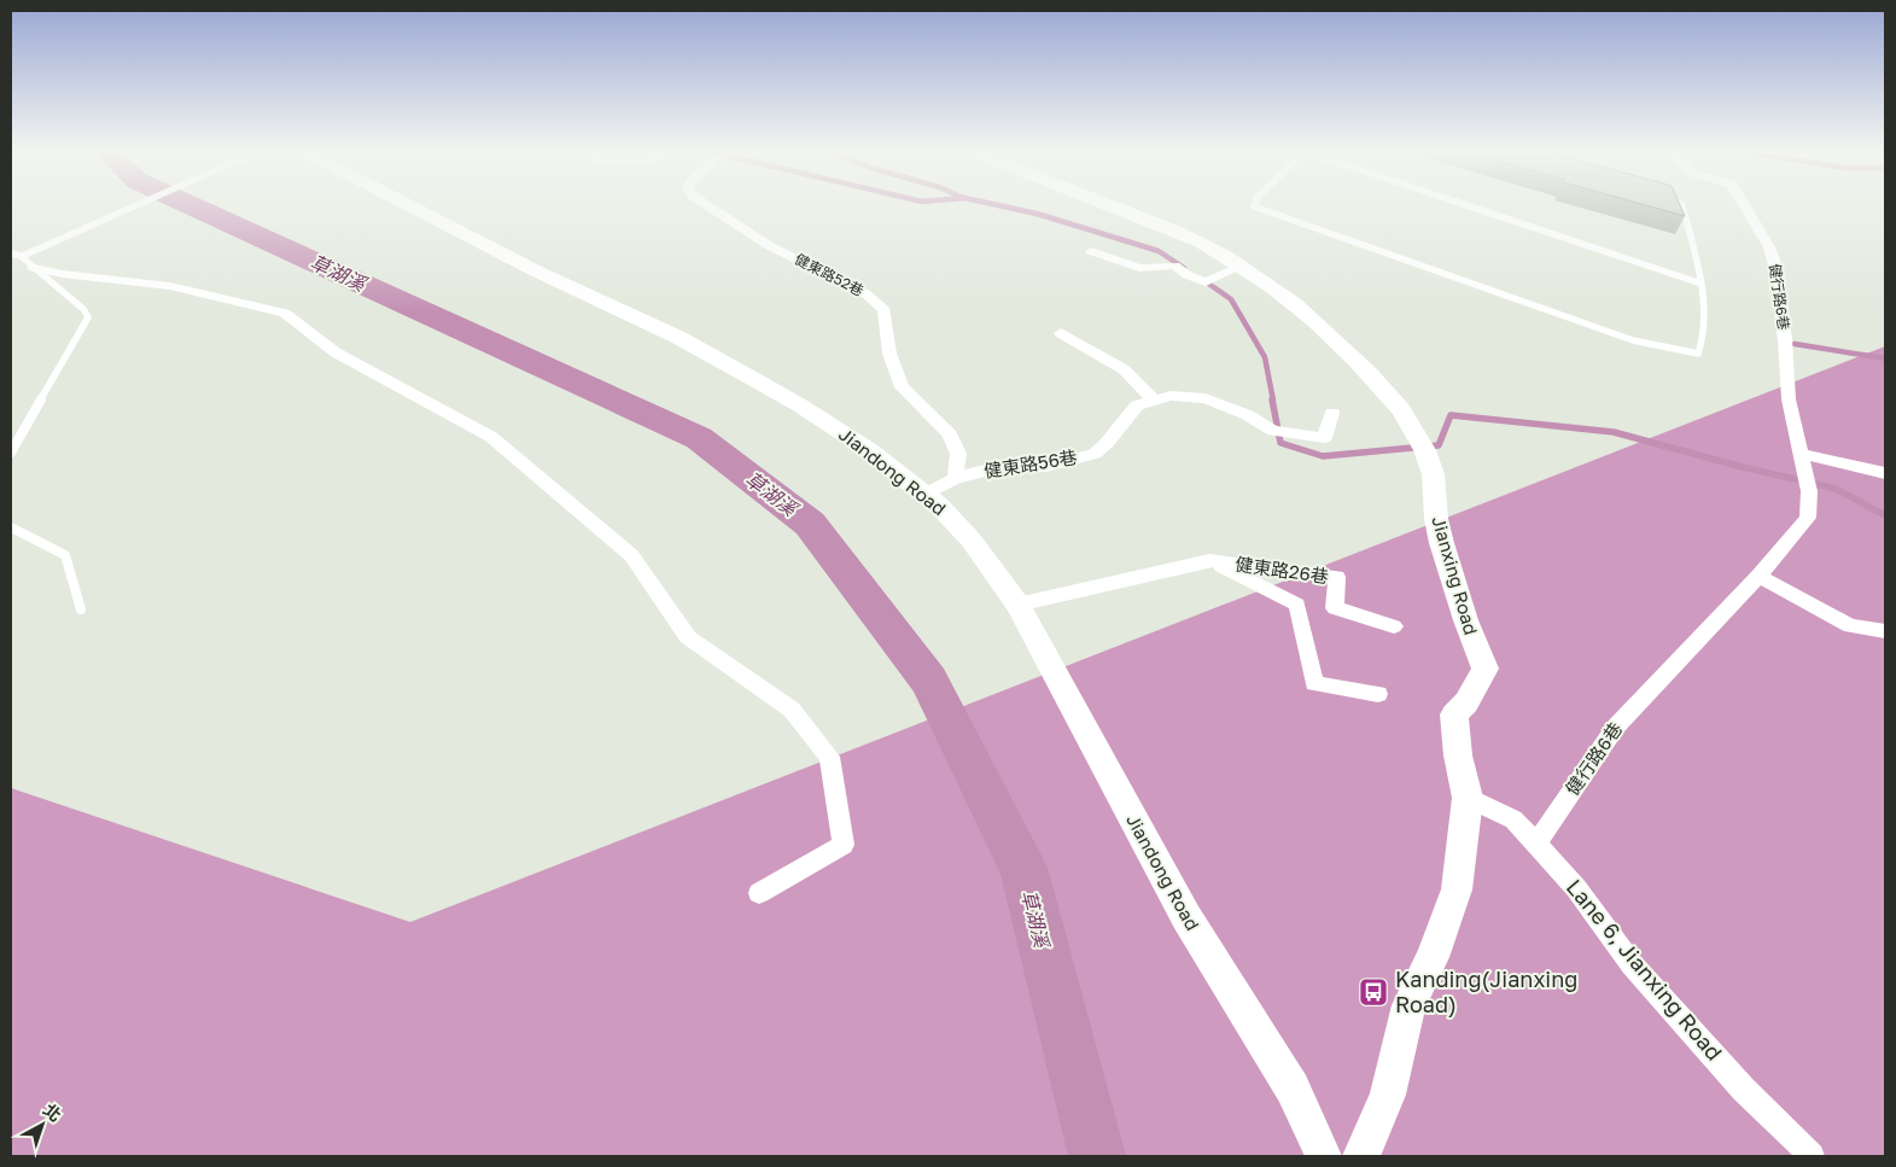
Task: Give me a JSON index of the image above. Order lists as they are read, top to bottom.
{
  "streets": {
    "street": [
      "健東路52巷",
      "健行路6巷",
      "健東路56巷",
      "Jiandong Road",
      "健東路26巷",
      "Jianxing Road",
      "Lane 6, Jianxing Road"
    ]
  },
  "crossings": [
    ["健東路52巷", "健東路56巷"],
    ["健行路6巷", "Lane 6, Jianxing Road"],
    ["健東路56巷", "Jiandong Road"],
    ["Jiandong Road", "健東路26巷"],
    ["Jianxing Road", "Lane 6, Jianxing Road"]
  ],
  "water": ["草湖溪"],
  "places": {
    "bus stop": ["Kanding(Jianxing Road)"]
  },
  "north": "top right"
}
